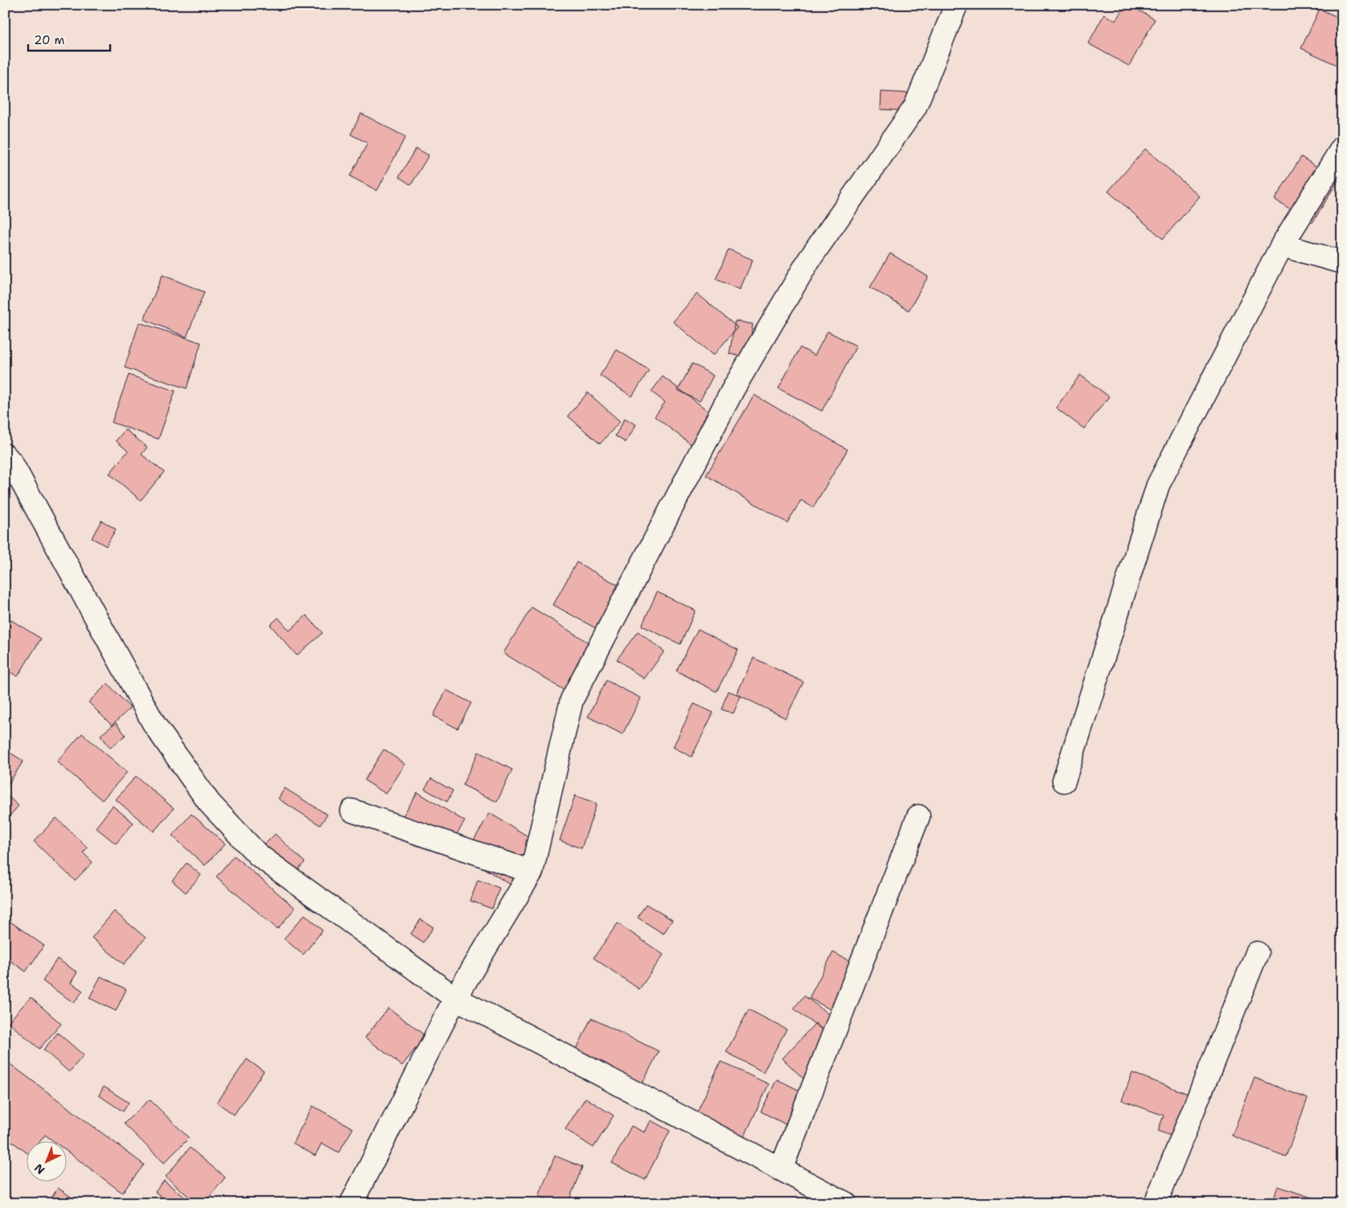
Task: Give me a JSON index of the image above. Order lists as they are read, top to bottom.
{
  "scale_bar": "20 m",
  "north": "bottom left"
}
